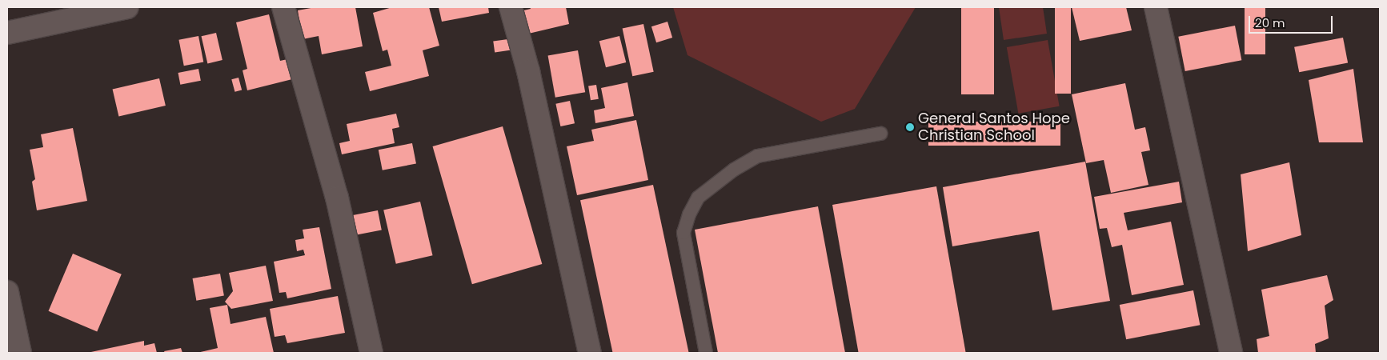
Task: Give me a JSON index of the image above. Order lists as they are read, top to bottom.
{
  "places": ["General Santos Hope Christian School"],
  "scale_bar": "20 m"
}
